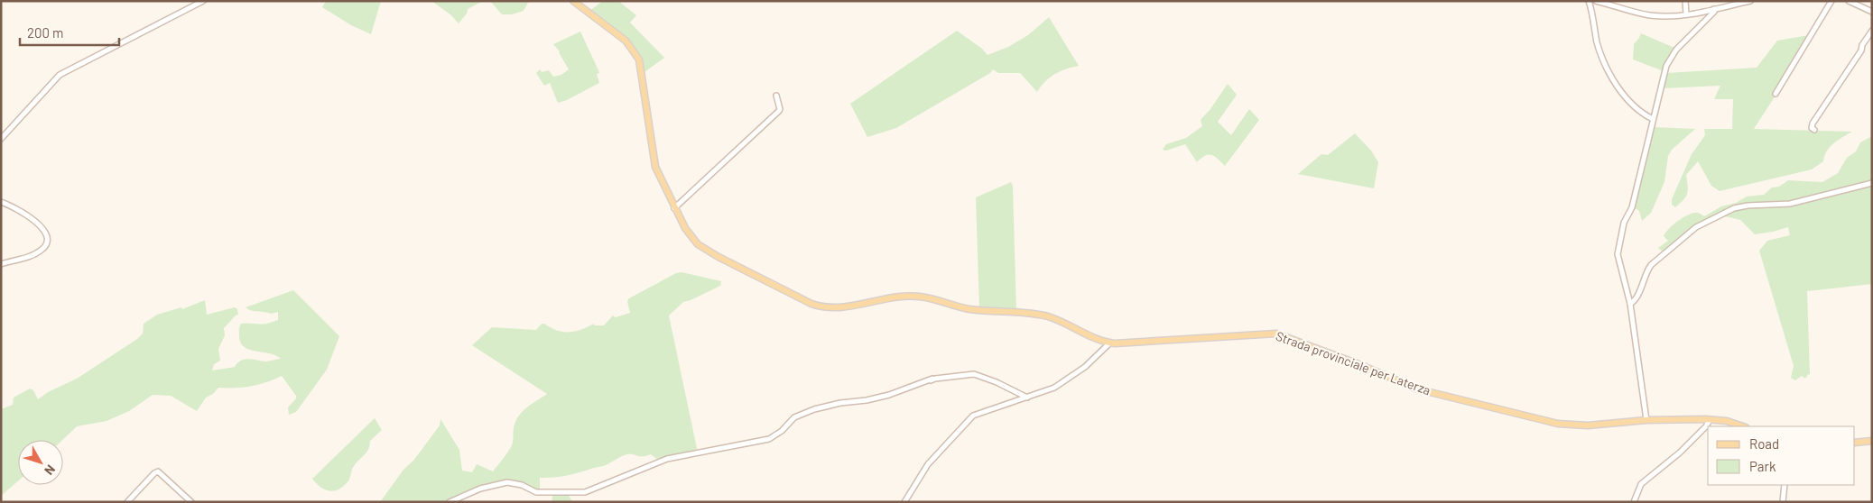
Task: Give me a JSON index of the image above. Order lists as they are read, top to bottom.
{
  "streets": {
    "main road": ["Strada provinciale per Laterza"]
  },
  "legend": ["Road", "Park"],
  "scale_bar": "200 m",
  "north": "bottom right"
}
